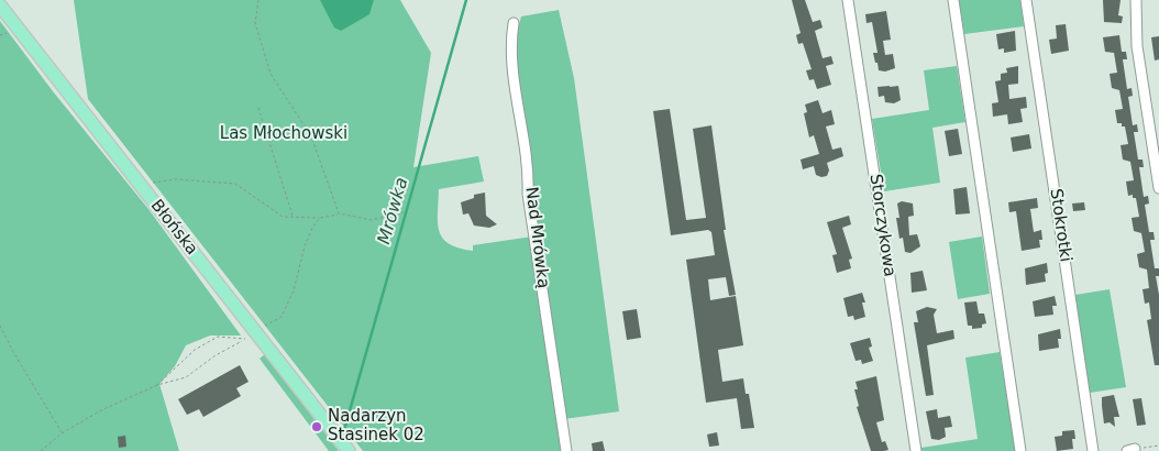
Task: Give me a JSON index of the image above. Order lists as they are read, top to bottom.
{
  "streets": {
    "main road": ["Błońska"],
    "street": ["Storczykowa", "Stokrotki", "Nad Mrówką"]
  },
  "water": ["Mrówka"],
  "parks": ["Las Młochowski"],
  "places": ["Nadarzyn Stasinek 02"]
}
